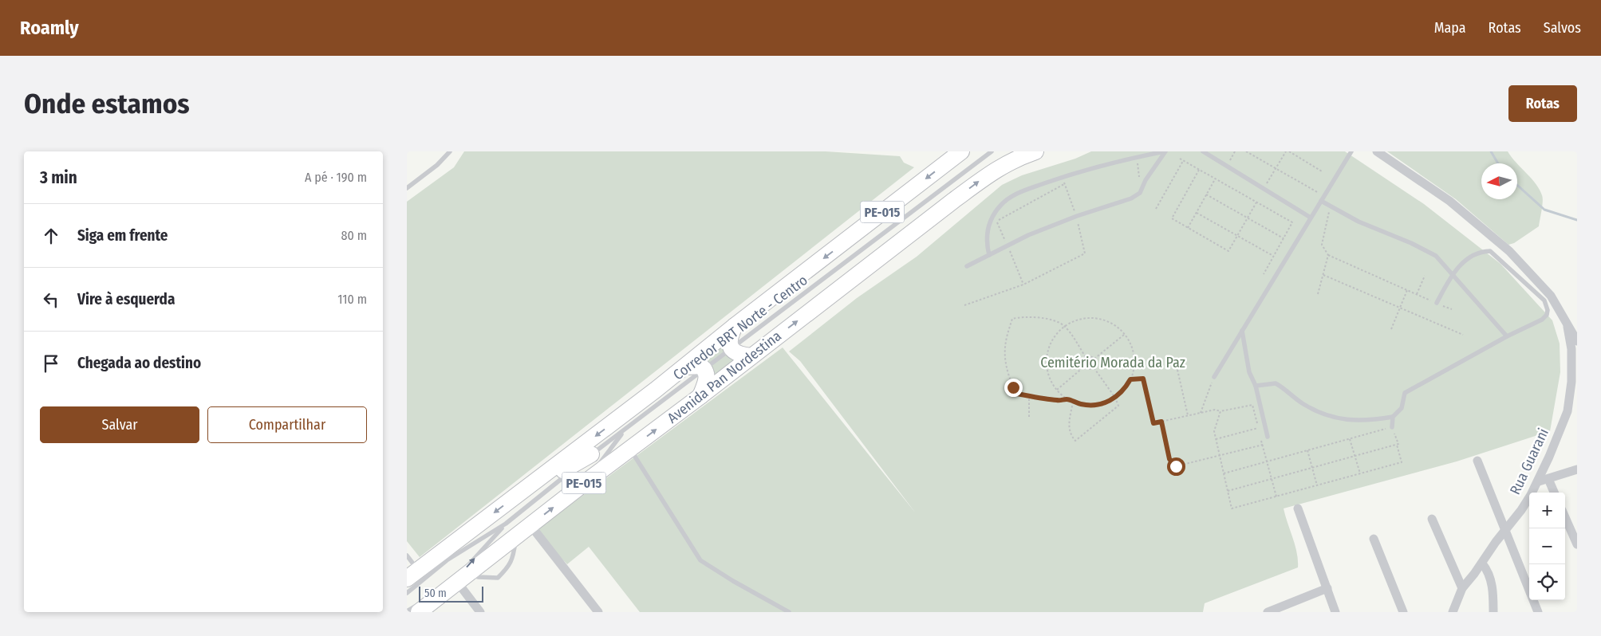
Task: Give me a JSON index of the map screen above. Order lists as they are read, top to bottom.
{
  "streets": {
    "highway": ["PE-015", "Avenida Pan Nordestina"],
    "street": ["Rua Guarani"],
    "lane": ["Corredor BRT Norte - Centro"]
  },
  "parks": ["Cemitério Morada da Paz"],
  "scale_bar": "50 m",
  "north": "left",
  "page": {
    "header": "Roamly",
    "nav": ["Mapa", "Rotas", "Salvos"],
    "buttons": [
      "Rotas",
      ["Salvar", "Compartilhar"]
    ],
    "title": "Onde estamos",
    "heading": ["3 min", "A pé · 190 m"],
    "list": [
      ["Siga em frente", "80 m"],
      ["Vire à esquerda", "110 m"],
      "Chegada ao destino"
    ],
    "map_buttons": ["+", "−"],
    "scale": "50 m"
  }
}
